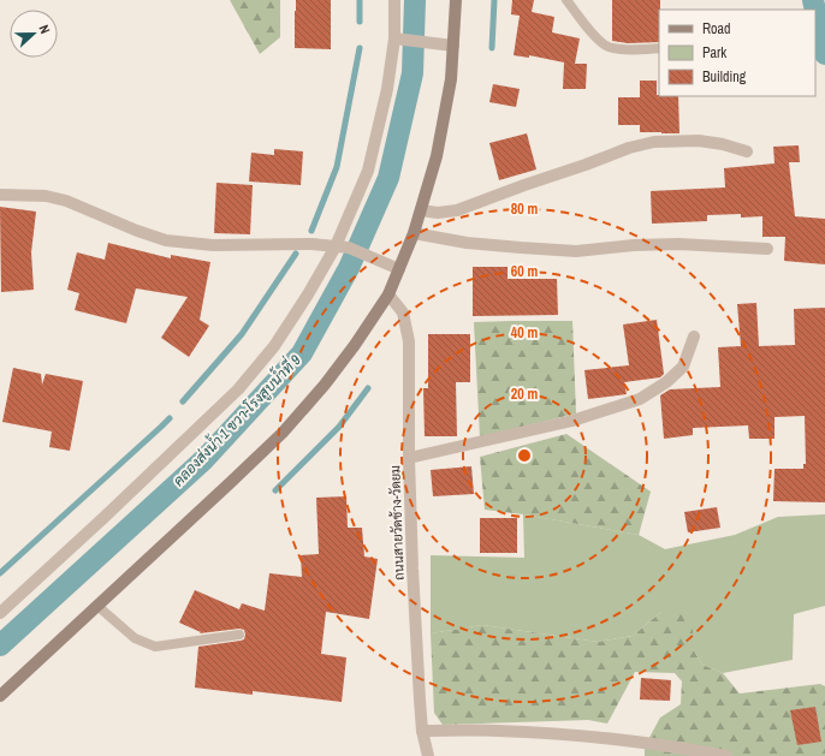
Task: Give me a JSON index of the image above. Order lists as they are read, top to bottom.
{
  "streets": {
    "street": ["ถนนสายวัดช้าง-วัดยม"]
  },
  "water": ["คลองส่งน้ำ 1 ขวา-โรงสูบน้ำที่ 9"],
  "legend": ["Road", "Park", "Building"],
  "north": "right",
  "rings": [
    "80 m",
    "60 m",
    "40 m",
    "20 m"
  ]
}
